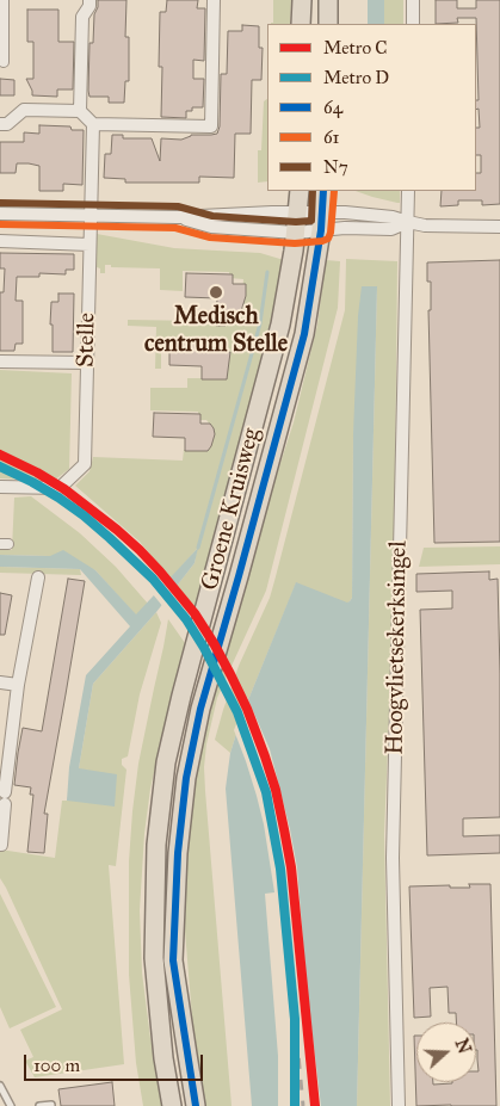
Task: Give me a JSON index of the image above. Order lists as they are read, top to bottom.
{
  "streets": {
    "main road": ["Groene Kruisweg"],
    "street": ["Stelle", "Hoogvlietsekerksingel"]
  },
  "places": ["Medisch centrum Stelle"],
  "lines": [
    "transit line 64",
    "transit line 61",
    "transit line N7",
    "metro line C",
    "metro line D"
  ],
  "legend": [
    "Metro C",
    "Metro D",
    "64",
    "61",
    "N7"
  ],
  "scale_bar": "100 m",
  "north": "right"
}
